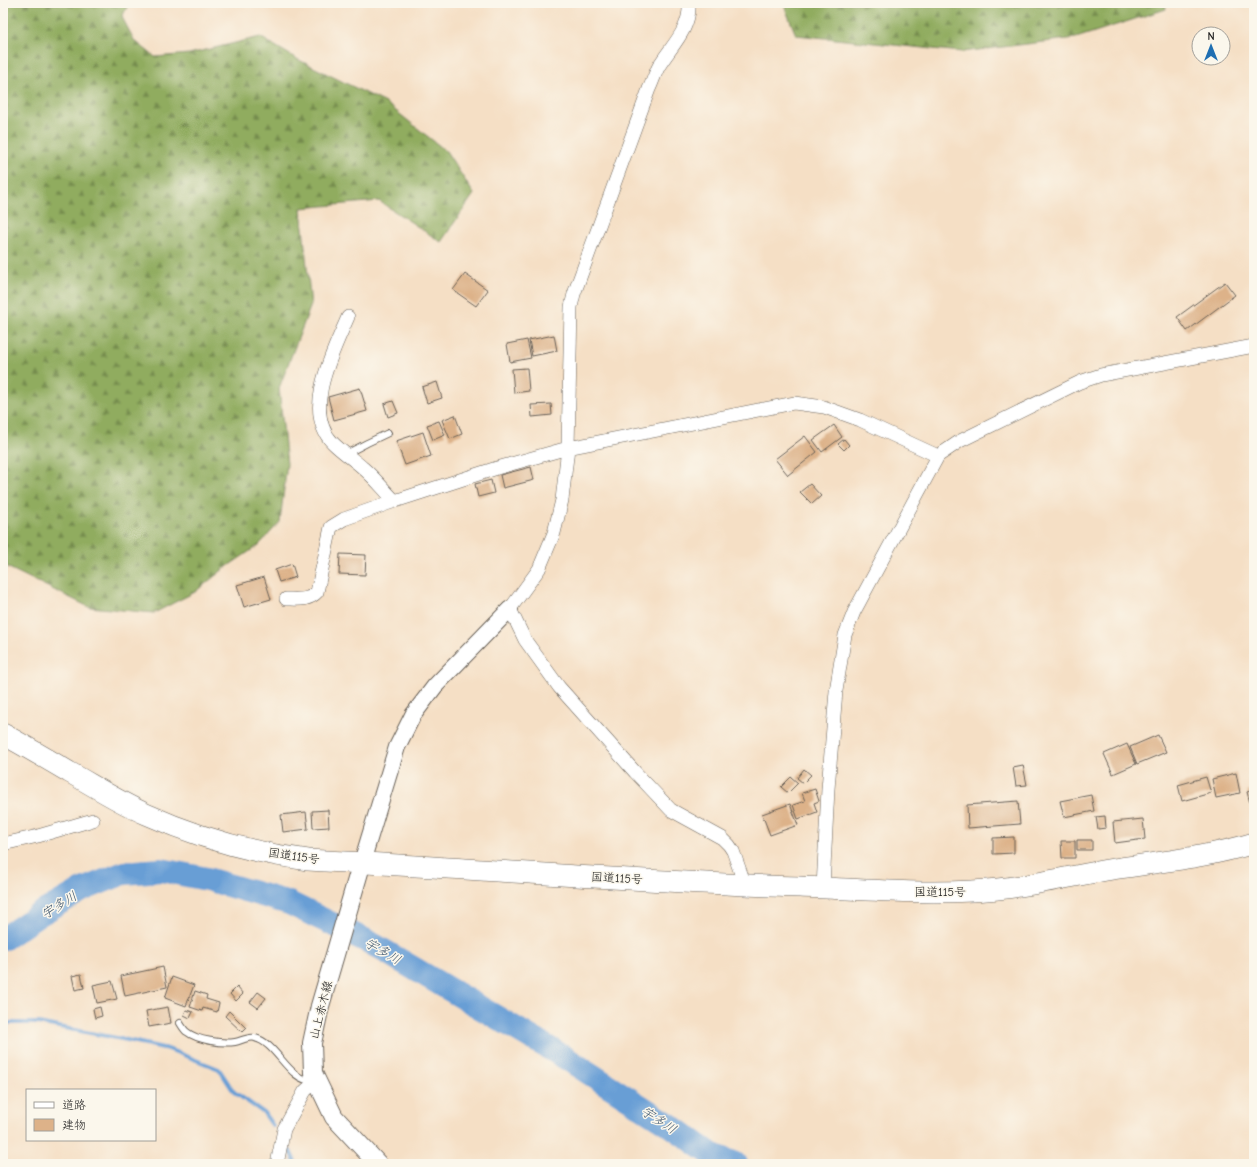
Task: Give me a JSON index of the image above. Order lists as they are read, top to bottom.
{
  "streets": {
    "highway": ["国道115号"],
    "main road": ["山上赤木線"]
  },
  "crossings": [
    ["国道115号", "山上赤木線"]
  ],
  "water": ["宇多川"],
  "legend": ["道路", "建物"],
  "north": "top"
}
